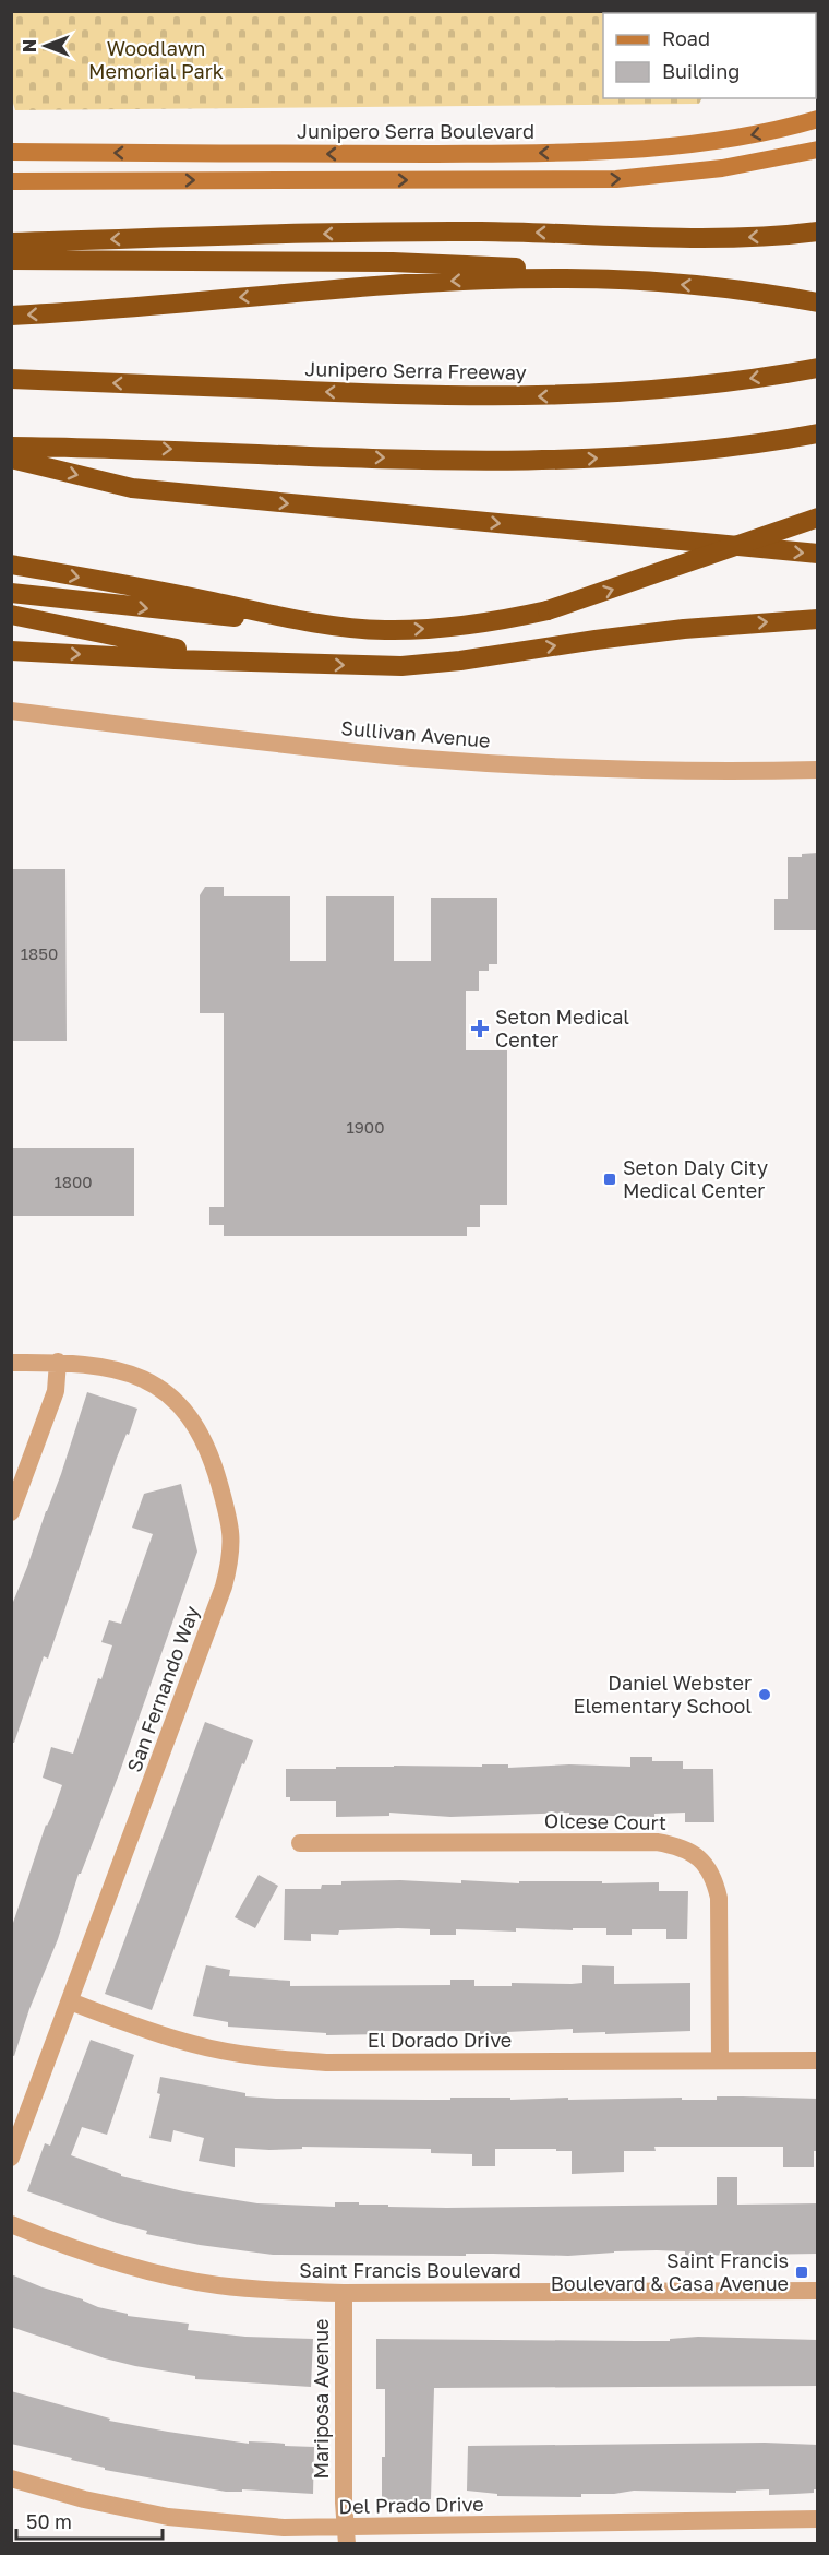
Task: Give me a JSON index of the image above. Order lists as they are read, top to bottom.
{
  "streets": {
    "highway": ["Junipero Serra Freeway"],
    "main road": ["Junipero Serra Boulevard"],
    "street": [
      "Sullivan Avenue",
      "San Fernando Way",
      "Olcese Court",
      "El Dorado Drive",
      "Saint Francis Boulevard",
      "Mariposa Avenue",
      "Del Prado Drive"
    ]
  },
  "crossings": [
    ["San Fernando Way", "El Dorado Drive"],
    ["Olcese Court", "El Dorado Drive"],
    ["Saint Francis Boulevard", "Mariposa Avenue"],
    ["Mariposa Avenue", "Del Prado Drive"]
  ],
  "parks": ["Woodlawn Memorial Park"],
  "places": {
    "health": ["Seton Medical Center"],
    "transit": ["Seton Daly City Medical Center", "Saint Francis Boulevard & Casa Avenue"],
    "other": ["Daniel Webster Elementary School"]
  },
  "house_numbers": ["1850", "1900", "1800"],
  "legend": ["Road", "Building"],
  "scale_bar": "50 m",
  "north": "left"
}
